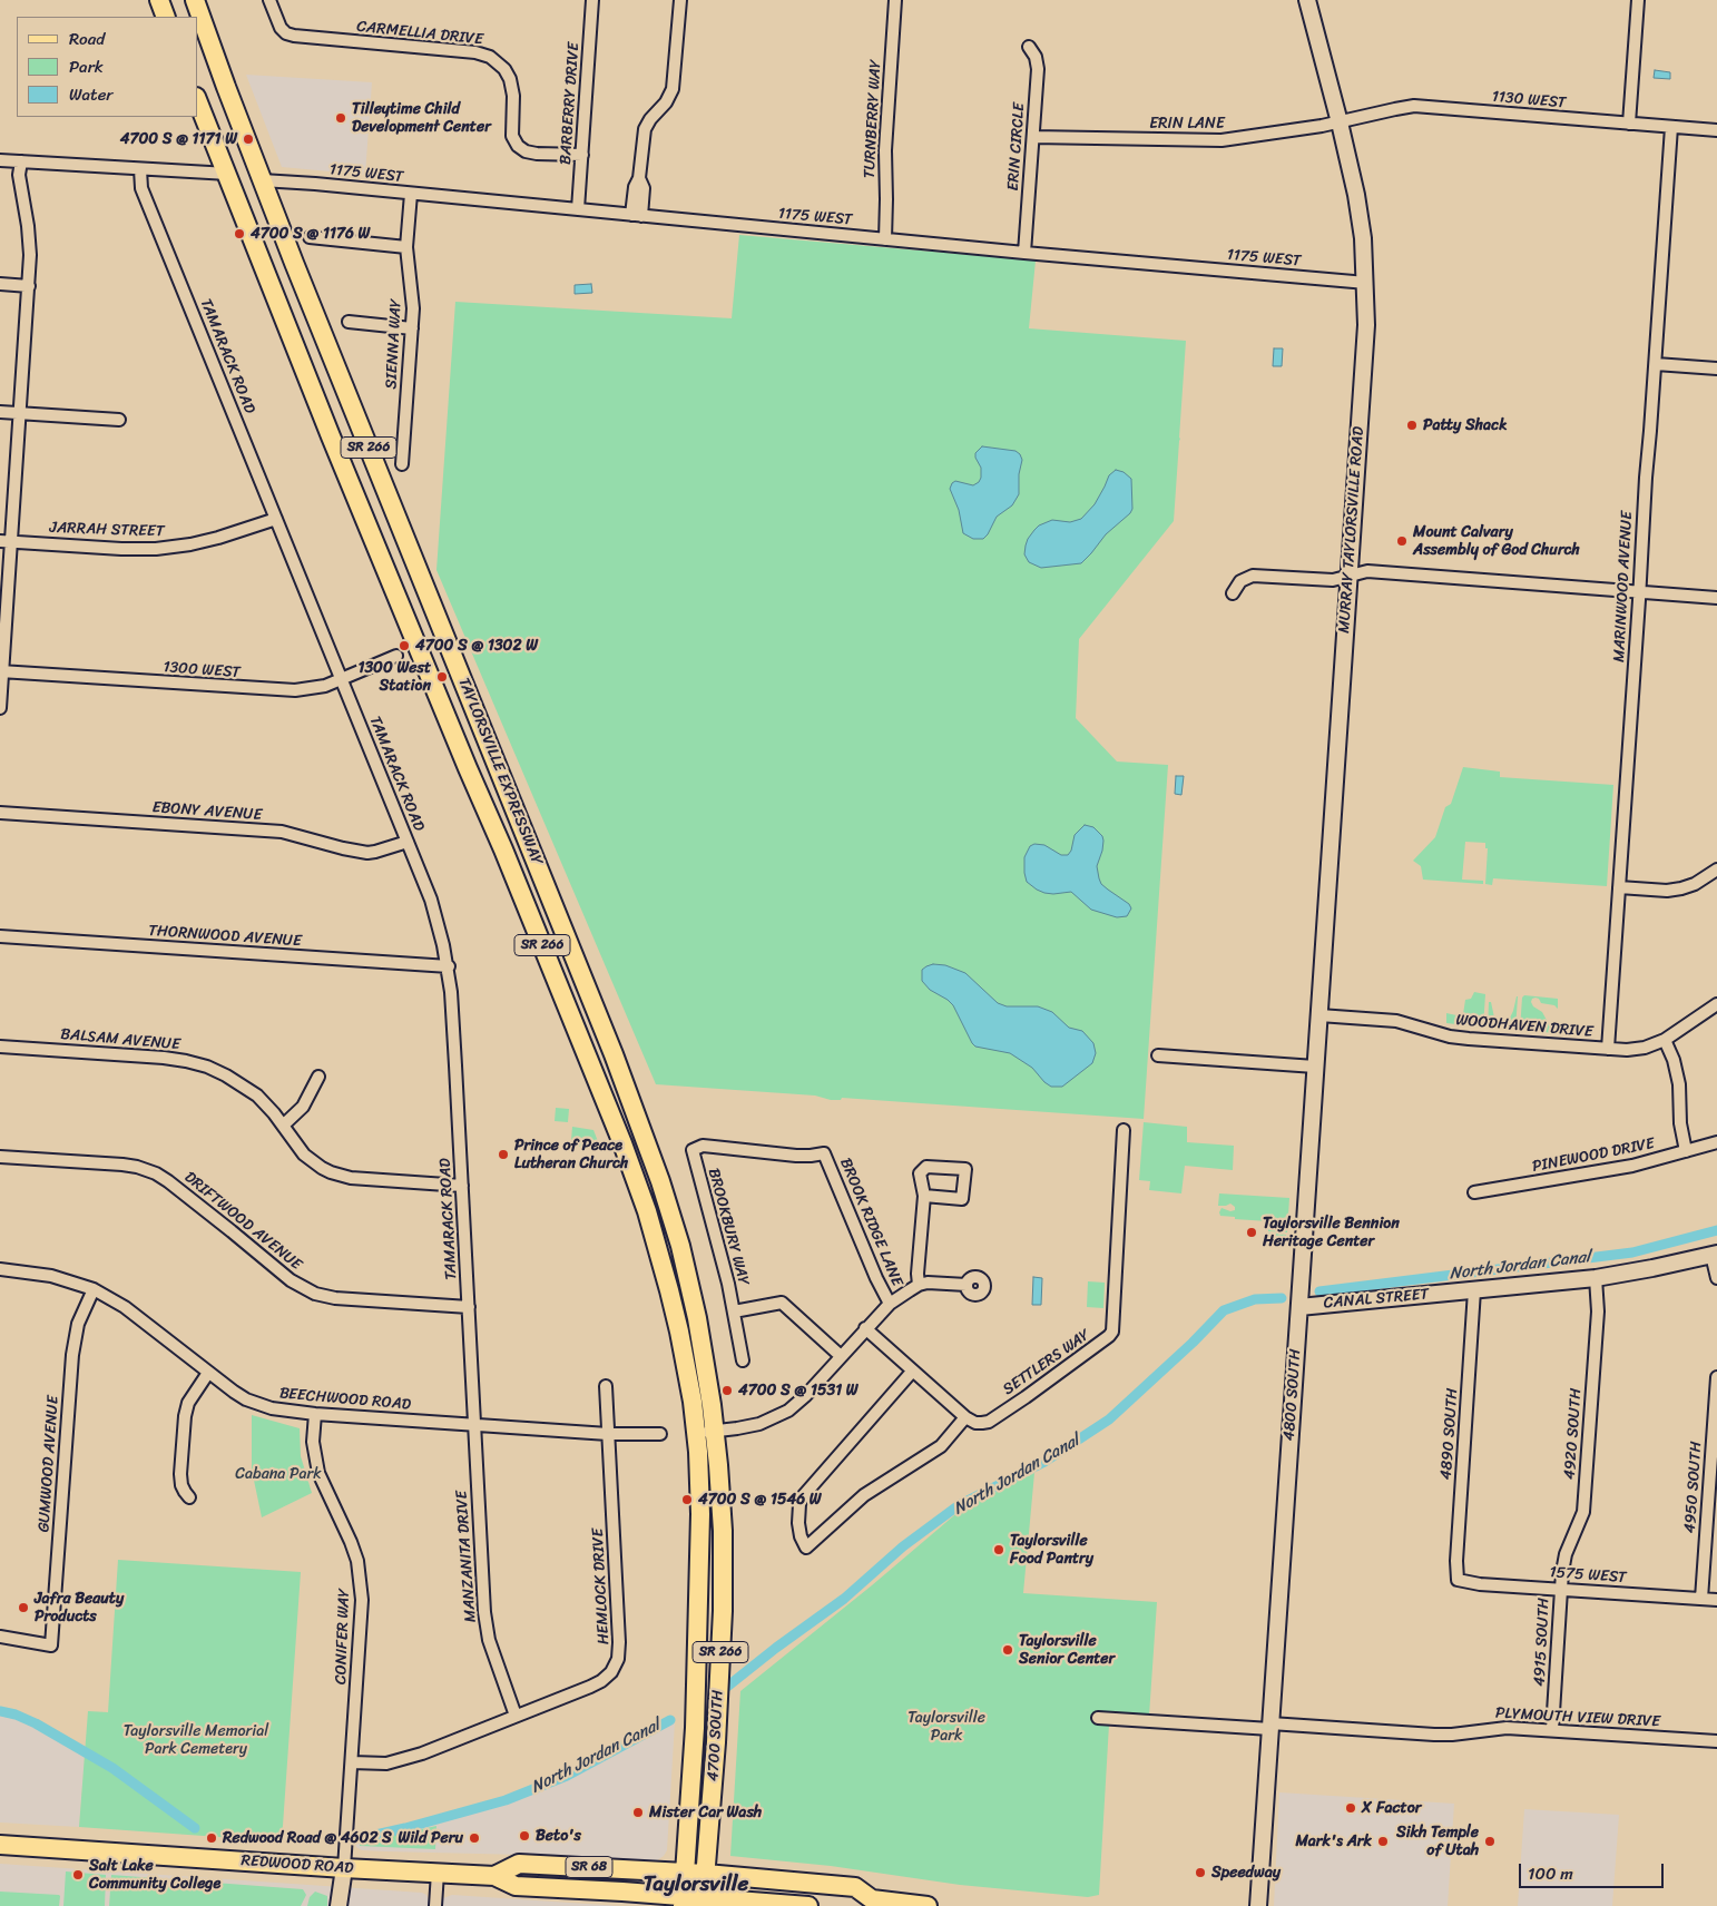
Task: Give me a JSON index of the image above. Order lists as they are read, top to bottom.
{
  "streets": {
    "main road": [
      "SR 266",
      "TAYLORSVILLE EXPRESSWAY",
      "4700 SOUTH",
      "REDWOOD ROAD",
      "SR 68"
    ],
    "street": [
      "CARMELLIA DRIVE",
      "1130 WEST",
      "BARBERRY DRIVE",
      "TURNBERRY WAY",
      "ERIN LANE",
      "ERIN CIRCLE",
      "1175 WEST",
      "SIENNA WAY",
      "TAMARACK ROAD",
      "JARRAH STREET",
      "MURRAY TAYLORSVILLE ROAD",
      "MARINWOOD AVENUE",
      "1300 WEST",
      "EBONY AVENUE",
      "THORNWOOD AVENUE",
      "WOODHAVEN DRIVE",
      "BALSAM AVENUE",
      "PINEWOOD DRIVE",
      "DRIFTWOOD AVENUE",
      "BROOK RIDGE LANE",
      "BROOKBURY WAY",
      "CANAL STREET",
      "SETTLERS WAY",
      "4800 SOUTH",
      "BEECHWOOD ROAD",
      "4890 SOUTH",
      "4920 SOUTH",
      "GUMWOOD AVENUE",
      "4950 SOUTH",
      "MANZANITA DRIVE",
      "1575 WEST",
      "HEMLOCK DRIVE",
      "CONIFER WAY",
      "4915 SOUTH",
      "PLYMOUTH VIEW DRIVE"
    ]
  },
  "crossings": [
    ["CARMELLIA DRIVE", "BARBERRY DRIVE"],
    ["1130 WEST", "ERIN LANE"],
    ["1130 WEST", "MURRAY TAYLORSVILLE ROAD"],
    ["1130 WEST", "MARINWOOD AVENUE"],
    ["BARBERRY DRIVE", "1175 WEST"],
    ["TURNBERRY WAY", "1175 WEST"],
    ["ERIN LANE", "ERIN CIRCLE"],
    ["ERIN LANE", "MURRAY TAYLORSVILLE ROAD"],
    ["ERIN CIRCLE", "1175 WEST"],
    ["1175 WEST", "SIENNA WAY"],
    ["1175 WEST", "MURRAY TAYLORSVILLE ROAD"],
    ["1175 WEST", "TAYLORSVILLE EXPRESSWAY"],
    ["TAMARACK ROAD", "JARRAH STREET"],
    ["TAMARACK ROAD", "1300 WEST"],
    ["TAMARACK ROAD", "EBONY AVENUE"],
    ["TAMARACK ROAD", "THORNWOOD AVENUE"],
    ["TAMARACK ROAD", "BALSAM AVENUE"],
    ["TAMARACK ROAD", "DRIFTWOOD AVENUE"],
    ["TAMARACK ROAD", "BEECHWOOD ROAD"],
    ["TAMARACK ROAD", "MANZANITA DRIVE"],
    ["MURRAY TAYLORSVILLE ROAD", "WOODHAVEN DRIVE"],
    ["MURRAY TAYLORSVILLE ROAD", "4800 SOUTH"],
    ["MARINWOOD AVENUE", "WOODHAVEN DRIVE"],
    ["TAYLORSVILLE EXPRESSWAY", "4700 SOUTH"],
    ["BROOK RIDGE LANE", "BROOKBURY WAY"],
    ["CANAL STREET", "4800 SOUTH"],
    ["CANAL STREET", "4890 SOUTH"],
    ["CANAL STREET", "4920 SOUTH"],
    ["4800 SOUTH", "PLYMOUTH VIEW DRIVE"],
    ["BEECHWOOD ROAD", "GUMWOOD AVENUE"],
    ["BEECHWOOD ROAD", "MANZANITA DRIVE"],
    ["BEECHWOOD ROAD", "HEMLOCK DRIVE"],
    ["BEECHWOOD ROAD", "CONIFER WAY"],
    ["4890 SOUTH", "1575 WEST"],
    ["4920 SOUTH", "1575 WEST"],
    ["4920 SOUTH", "4915 SOUTH"],
    ["4950 SOUTH", "1575 WEST"],
    ["MANZANITA DRIVE", "HEMLOCK DRIVE"],
    ["1575 WEST", "4915 SOUTH"],
    ["HEMLOCK DRIVE", "CONIFER WAY"],
    ["CONIFER WAY", "REDWOOD ROAD"],
    ["4915 SOUTH", "PLYMOUTH VIEW DRIVE"],
    ["4700 SOUTH", "REDWOOD ROAD"]
  ],
  "districts": ["Taylorsville"],
  "water": ["North Jordan Canal"],
  "parks": ["Cabana Park", "Taylorsville Park", "Taylorsville Memorial Park Cemetery"],
  "places": [
    "Tilleytime Child Development Center",
    "4700 S @ 1171 W",
    "4700 S @ 1176 W",
    "Patty Shack",
    "Mount Calvary Assembly of God Church",
    "4700 S @ 1302 W",
    "1300 West Station",
    "Prince of Peace Lutheran Church",
    "Taylorsville Bennion Heritage Center",
    "4700 S @ 1531 W",
    "4700 S @ 1546 W",
    "Taylorsville Food Pantry",
    "Jafra Beauty Products",
    "Taylorsville Senior Center",
    "X Factor",
    "Mister Car Wash",
    "Beto's",
    "Redwood Road @ 4602 S",
    "Wild Peru",
    "Mark's Ark",
    "Sikh Temple of Utah",
    "Speedway",
    "Salt Lake Community College"
  ],
  "legend": ["Road", "Park", "Water"],
  "scale_bar": "100 m"
}
